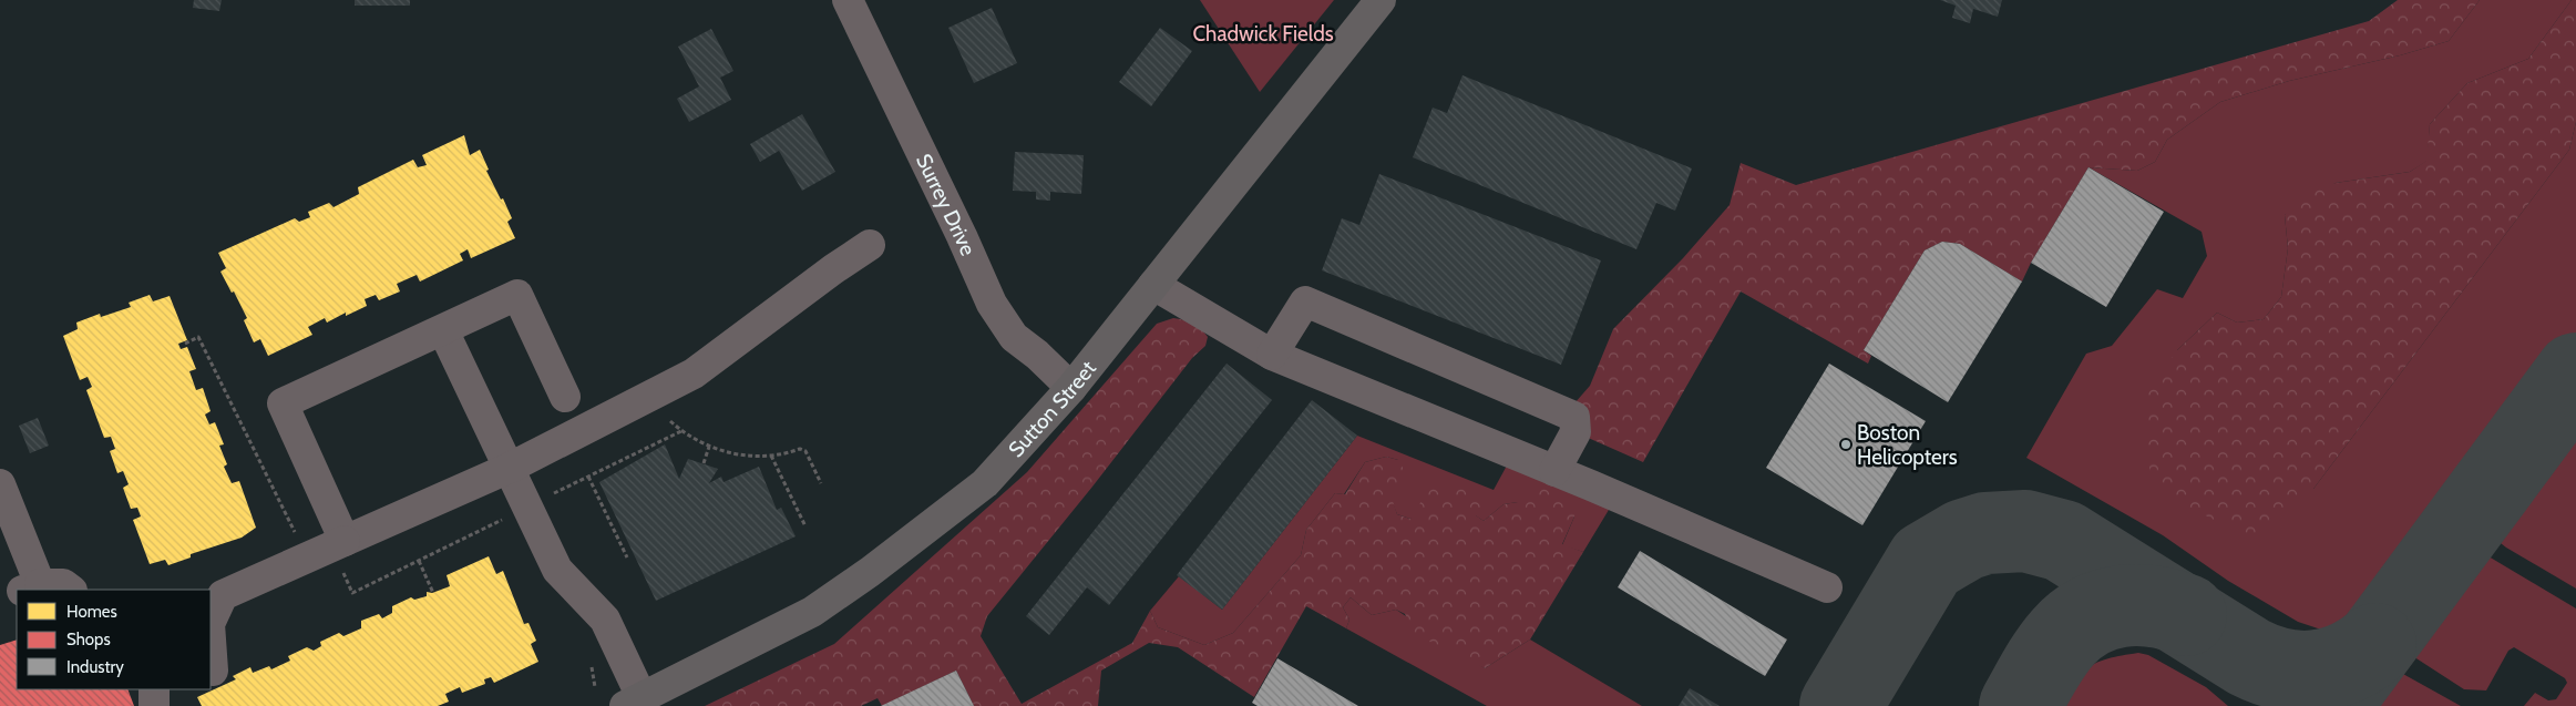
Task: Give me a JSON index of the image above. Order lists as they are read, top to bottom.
{
  "streets": {
    "highway": ["Sutton Street"],
    "street": ["Surrey Drive"]
  },
  "crossings": [
    ["Surrey Drive", "Sutton Street"]
  ],
  "parks": ["Chadwick Fields"],
  "places": ["Boston Helicopters"],
  "legend": ["Homes", "Shops", "Industry"]
}
